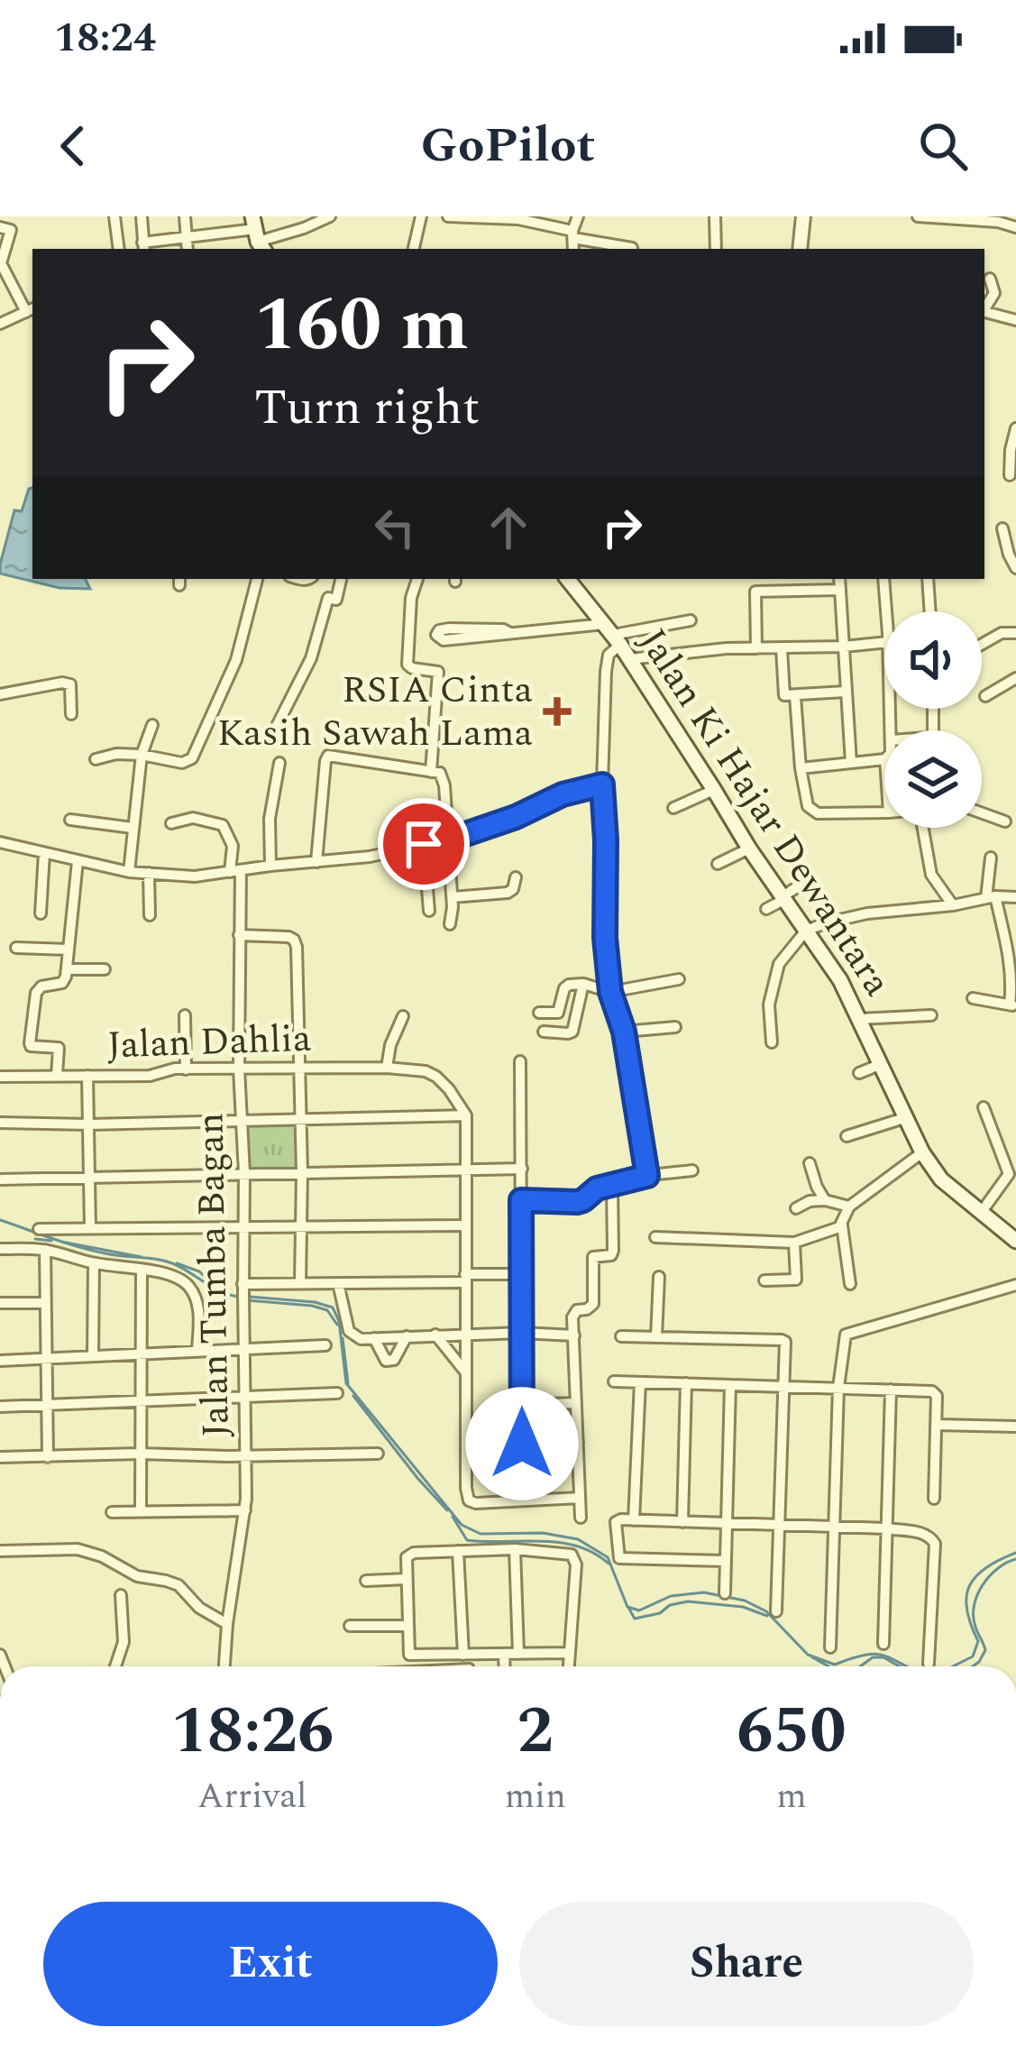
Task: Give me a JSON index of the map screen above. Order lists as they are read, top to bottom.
{
  "streets": {
    "main road": ["Jalan Ki Hajar Dewantara"],
    "street": ["Jalan Dahlia", "Jalan Tumba Bagan"]
  },
  "crossings": [
    ["Jalan Dahlia", "Jalan Tumba Bagan"]
  ],
  "places": {
    "health": ["RSIA Cinta Kasih Sawah Lama"]
  },
  "page": {
    "status": "18:24",
    "header": "GoPilot",
    "turn": ["160 m", "Turn right"],
    "eta": [
      "18:26",
      "Arrival",
      "2",
      "min",
      "650",
      "m"
    ],
    "buttons": ["Exit", "Share"]
  }
}
